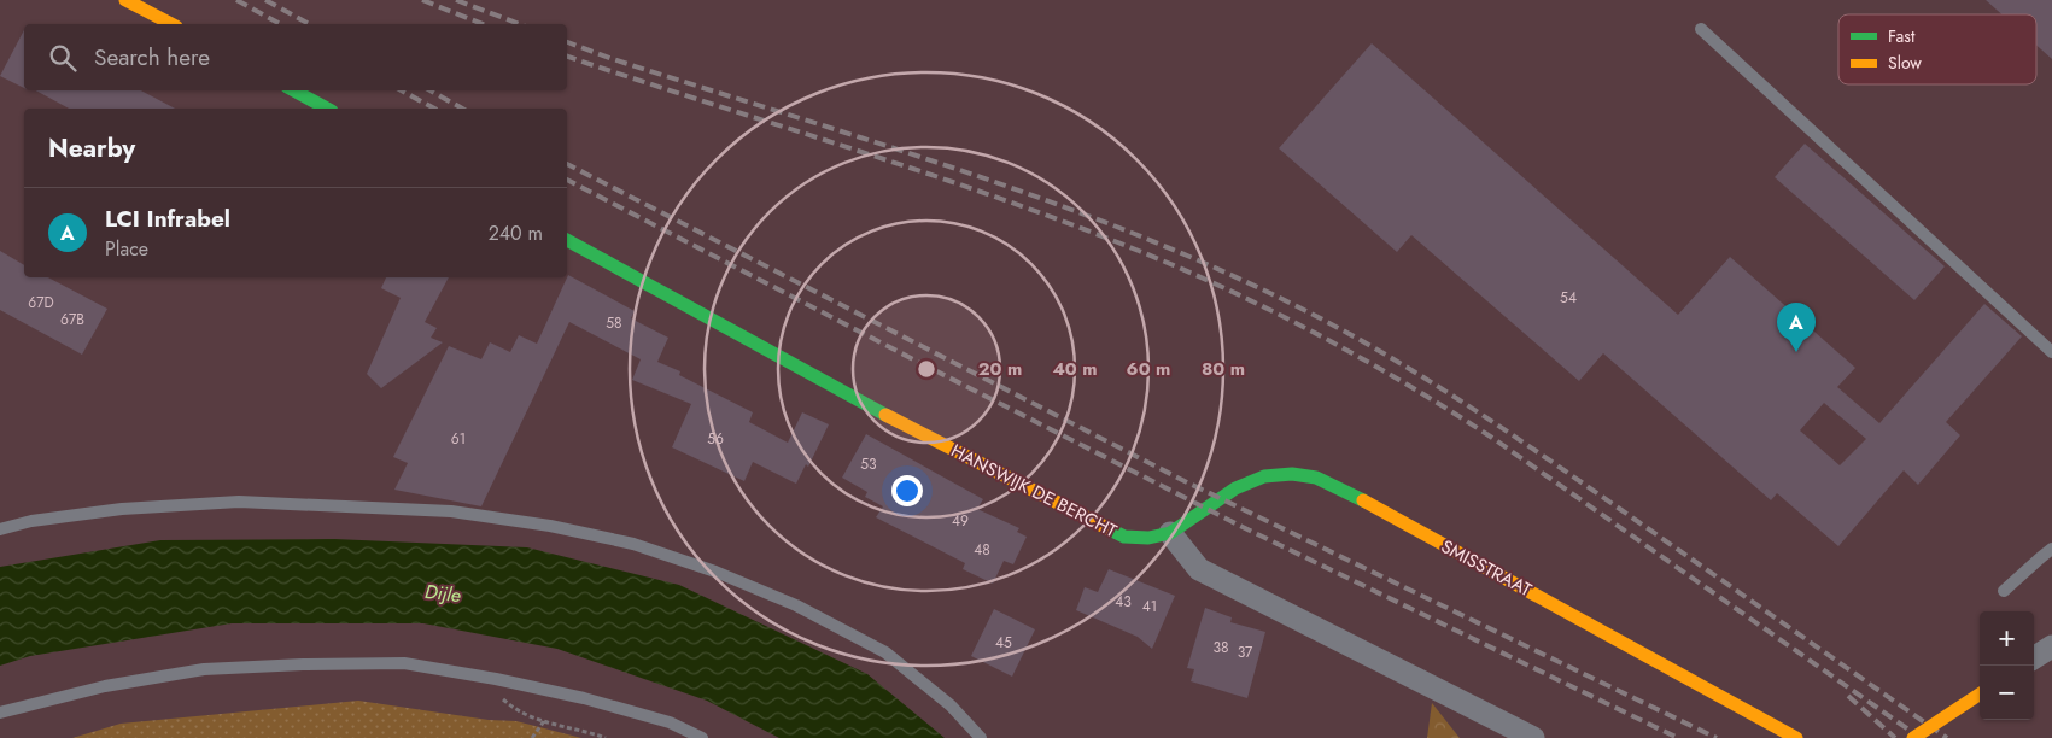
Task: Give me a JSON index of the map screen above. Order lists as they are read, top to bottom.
{
  "streets": {
    "street": ["HANSWIJK DE BERCHT", "SMISSTRAAT"]
  },
  "crossings": [
    ["HANSWIJK DE BERCHT", "SMISSTRAAT"]
  ],
  "water": ["Dijle"],
  "house_numbers": [
    "54",
    "67D",
    "67B",
    "58",
    "61",
    "56",
    "53",
    "49",
    "48",
    "43",
    "41",
    "45",
    "38",
    "37"
  ],
  "legend": ["Fast", "Slow"],
  "page": {
    "search": "Search here",
    "heading": "Nearby",
    "list": [
      {
        "mark": "A",
        "name": "LCI Infrabel",
        "note": "Place",
        "value": "240 m"
      }
    ],
    "pins": "A",
    "map_buttons": ["+", "−"]
  },
  "rings": [
    "20 m",
    "40 m",
    "60 m",
    "80 m"
  ]
}
